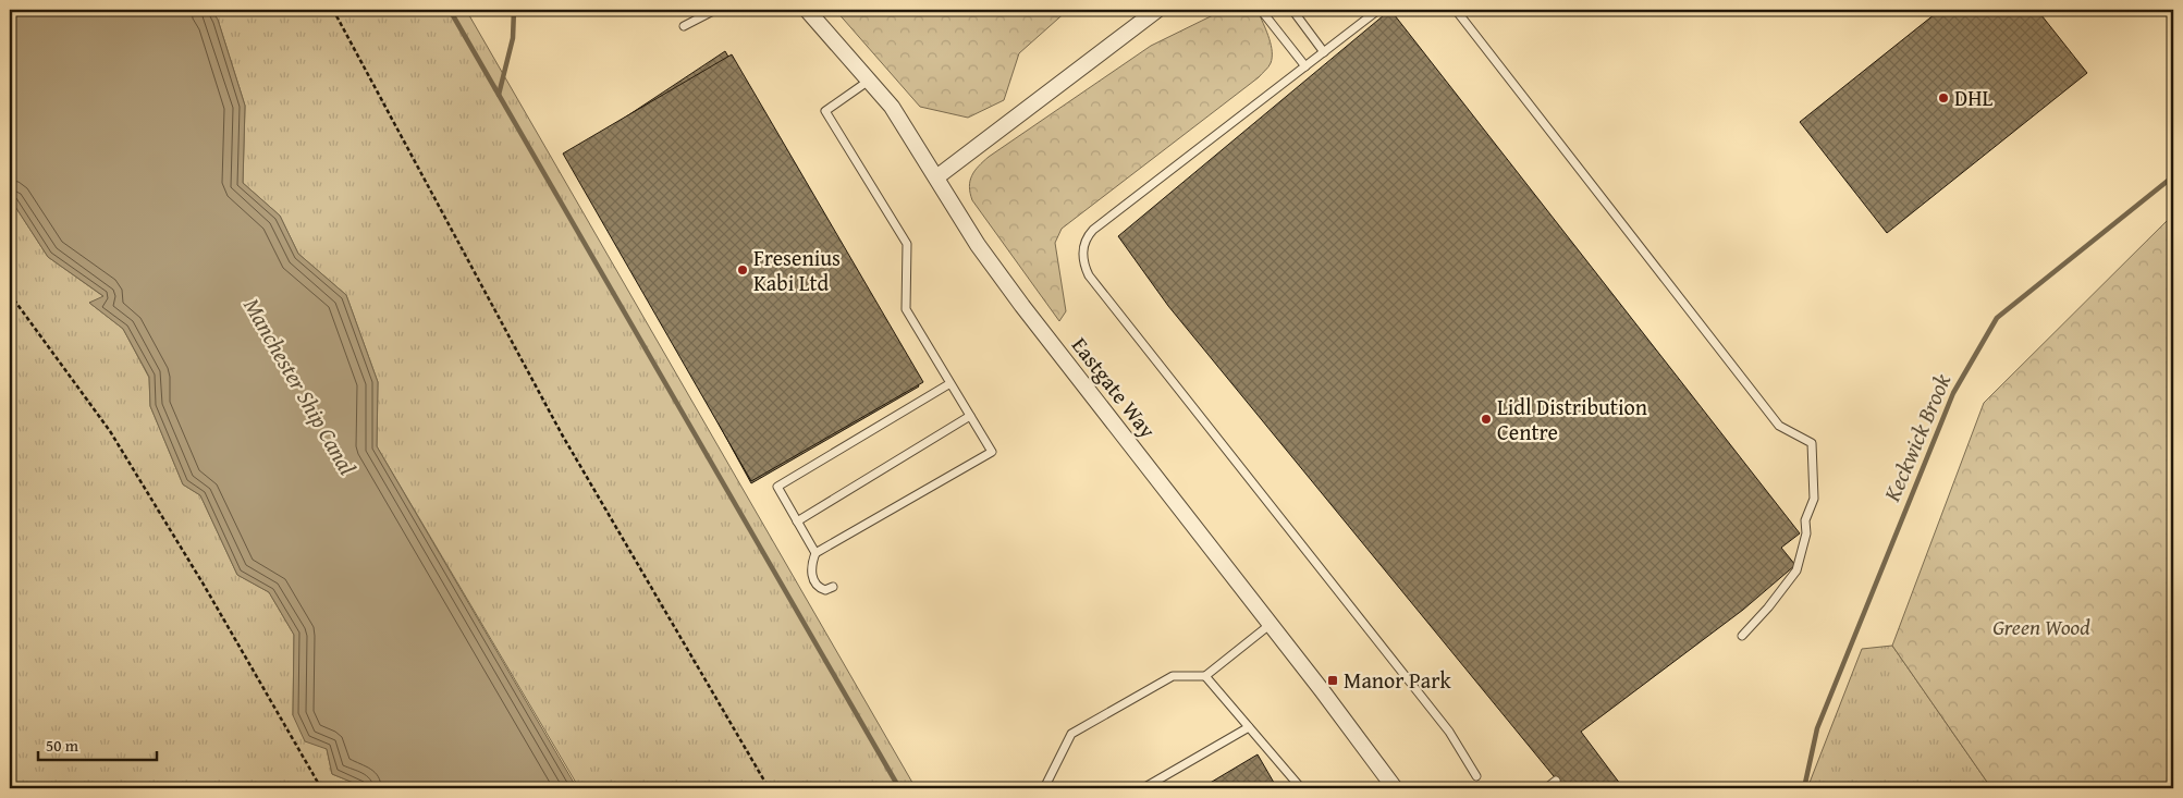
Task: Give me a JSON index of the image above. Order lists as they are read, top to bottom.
{
  "streets": {
    "street": ["Eastgate Way"]
  },
  "water": ["Manchester Ship Canal", "Keckwick Brook"],
  "parks": ["Green Wood"],
  "places": {
    "other": ["DHL", "Fresenius Kabi Ltd", "Lidl Distribution Centre"],
    "transit": ["Manor Park"]
  },
  "scale_bar": "50 m"
}
